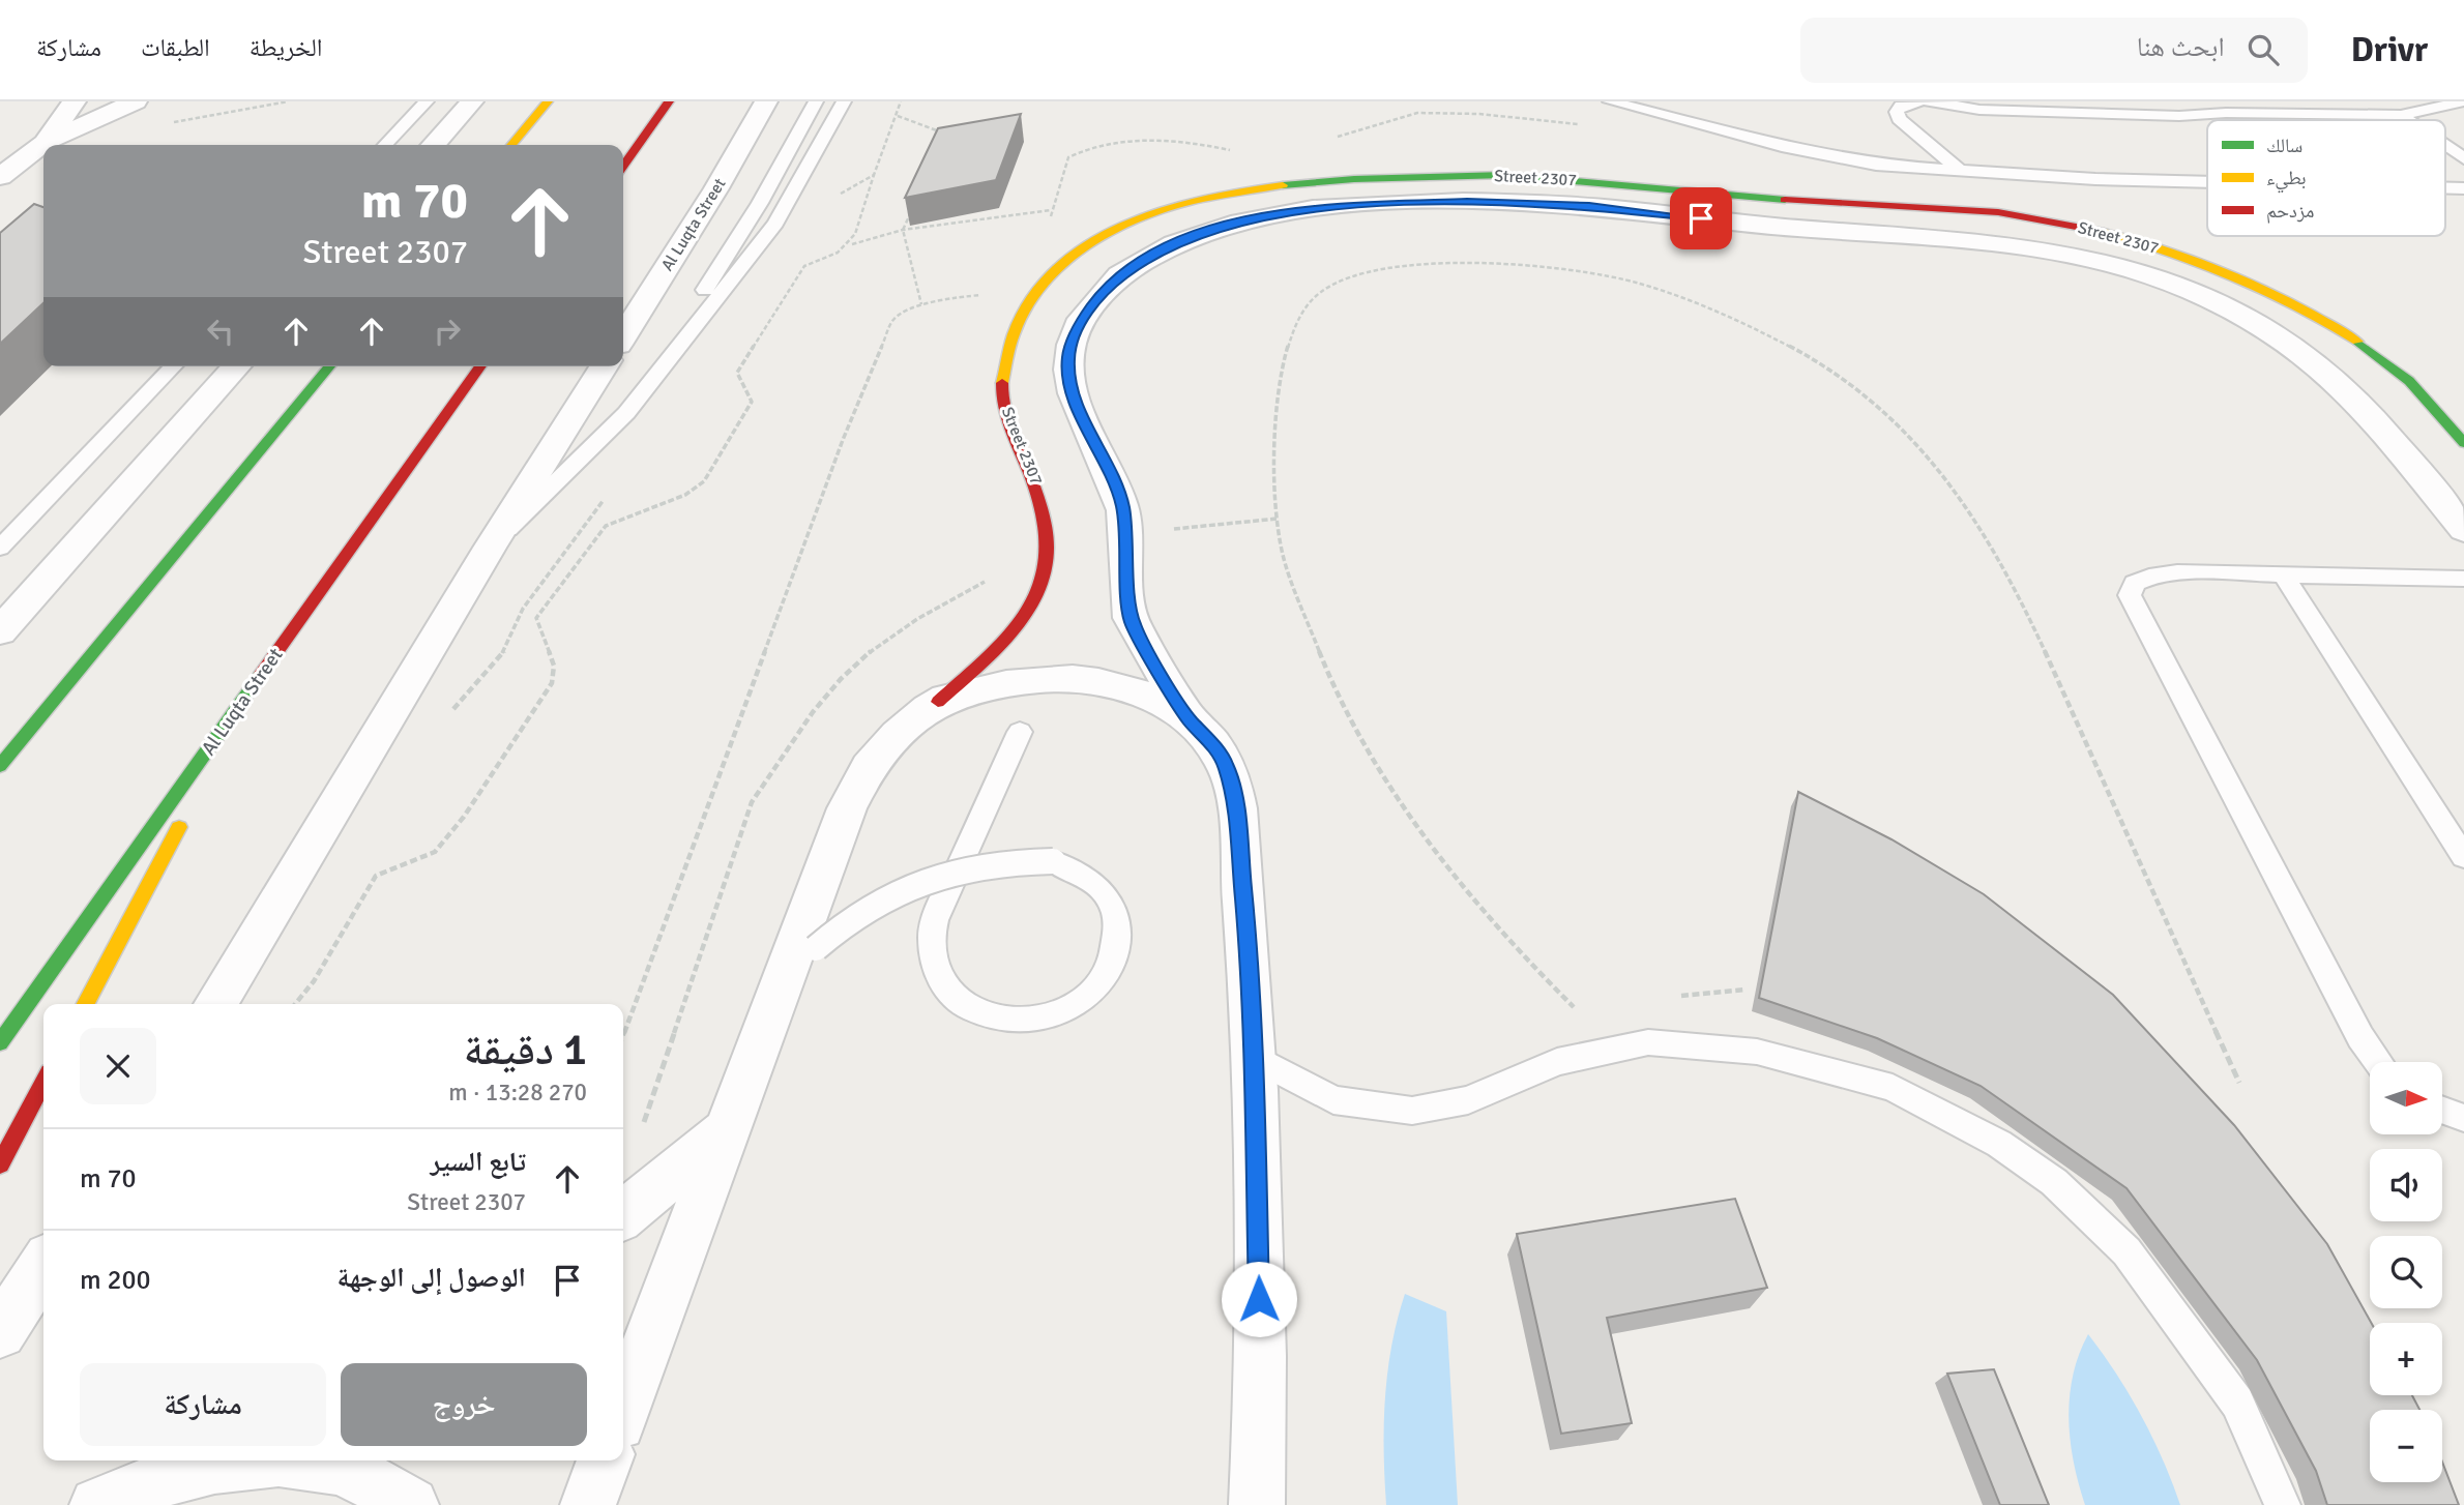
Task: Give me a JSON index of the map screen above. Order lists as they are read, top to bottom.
{
  "streets": {
    "street": ["Street 2307", "Al Luqta Street"]
  },
  "legend": ["سالك", "بطيء", "مزدحم"],
  "north": "right",
  "page": {
    "header": "Drivr",
    "search": "ابحث هنا",
    "nav": ["الخريطة", "الطبقات", "مشاركة"],
    "turn": ["70 m", "Street 2307"],
    "heading": ["1 دقيقة", "270 m · 13:28"],
    "map_buttons": ["+", "−"],
    "list": [
      {
        "name": "تابع السير",
        "note": "Street 2307",
        "value": "70 m"
      },
      {
        "name": "الوصول إلى الوجهة",
        "value": "200 m"
      }
    ],
    "buttons": ["خروج", "مشاركة"]
  }
}
